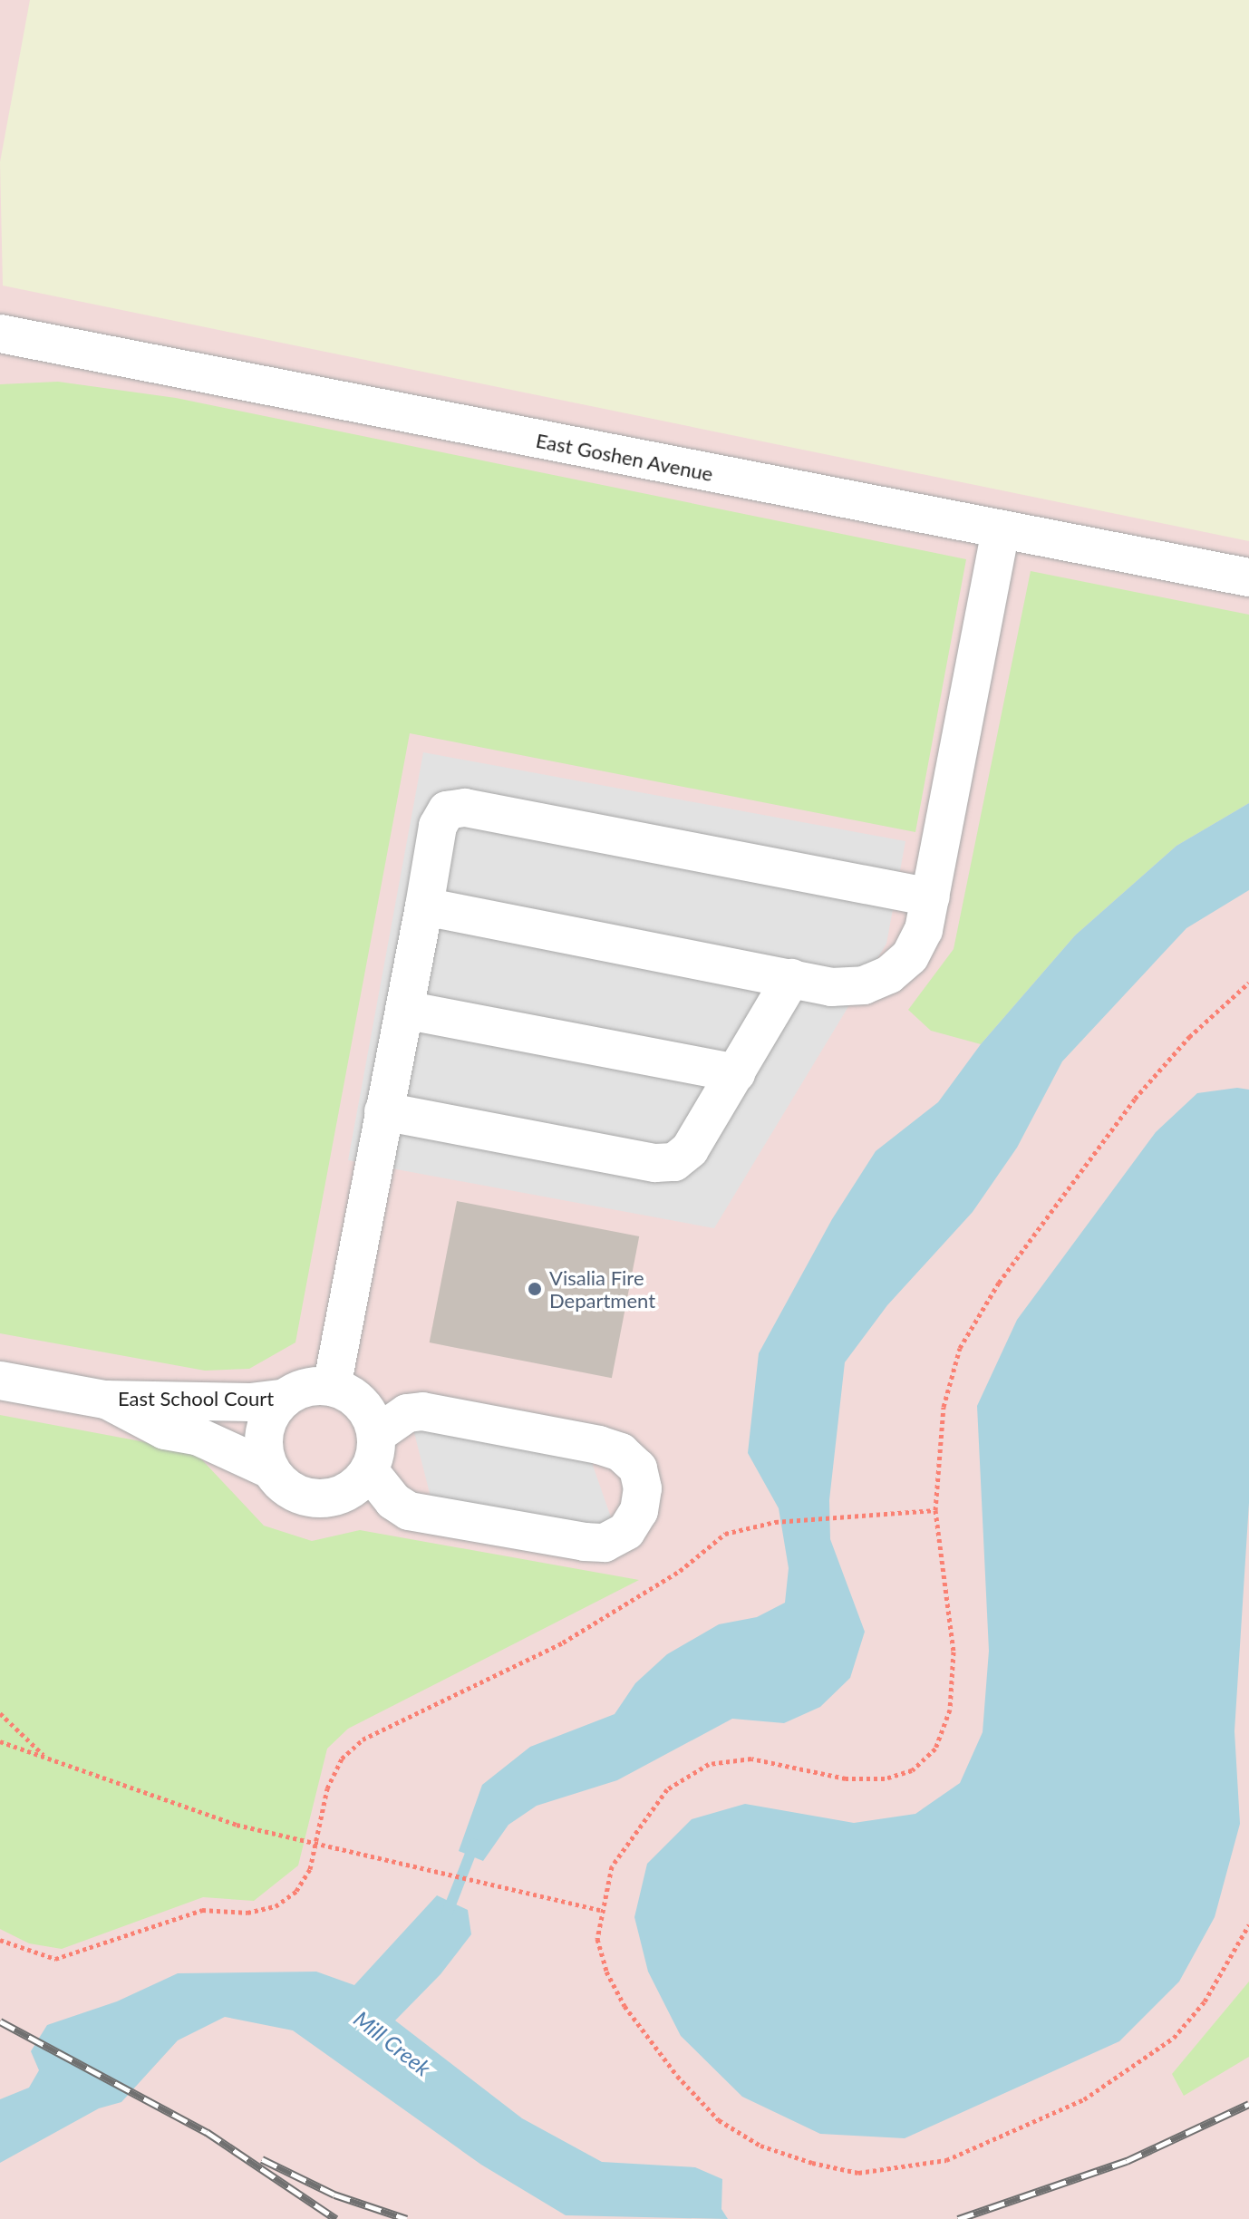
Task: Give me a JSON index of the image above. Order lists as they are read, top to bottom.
{
  "streets": {
    "street": ["East Goshen Avenue", "East School Court"]
  },
  "water": ["Mill Creek"],
  "places": ["Visalia Fire Department"]
}
